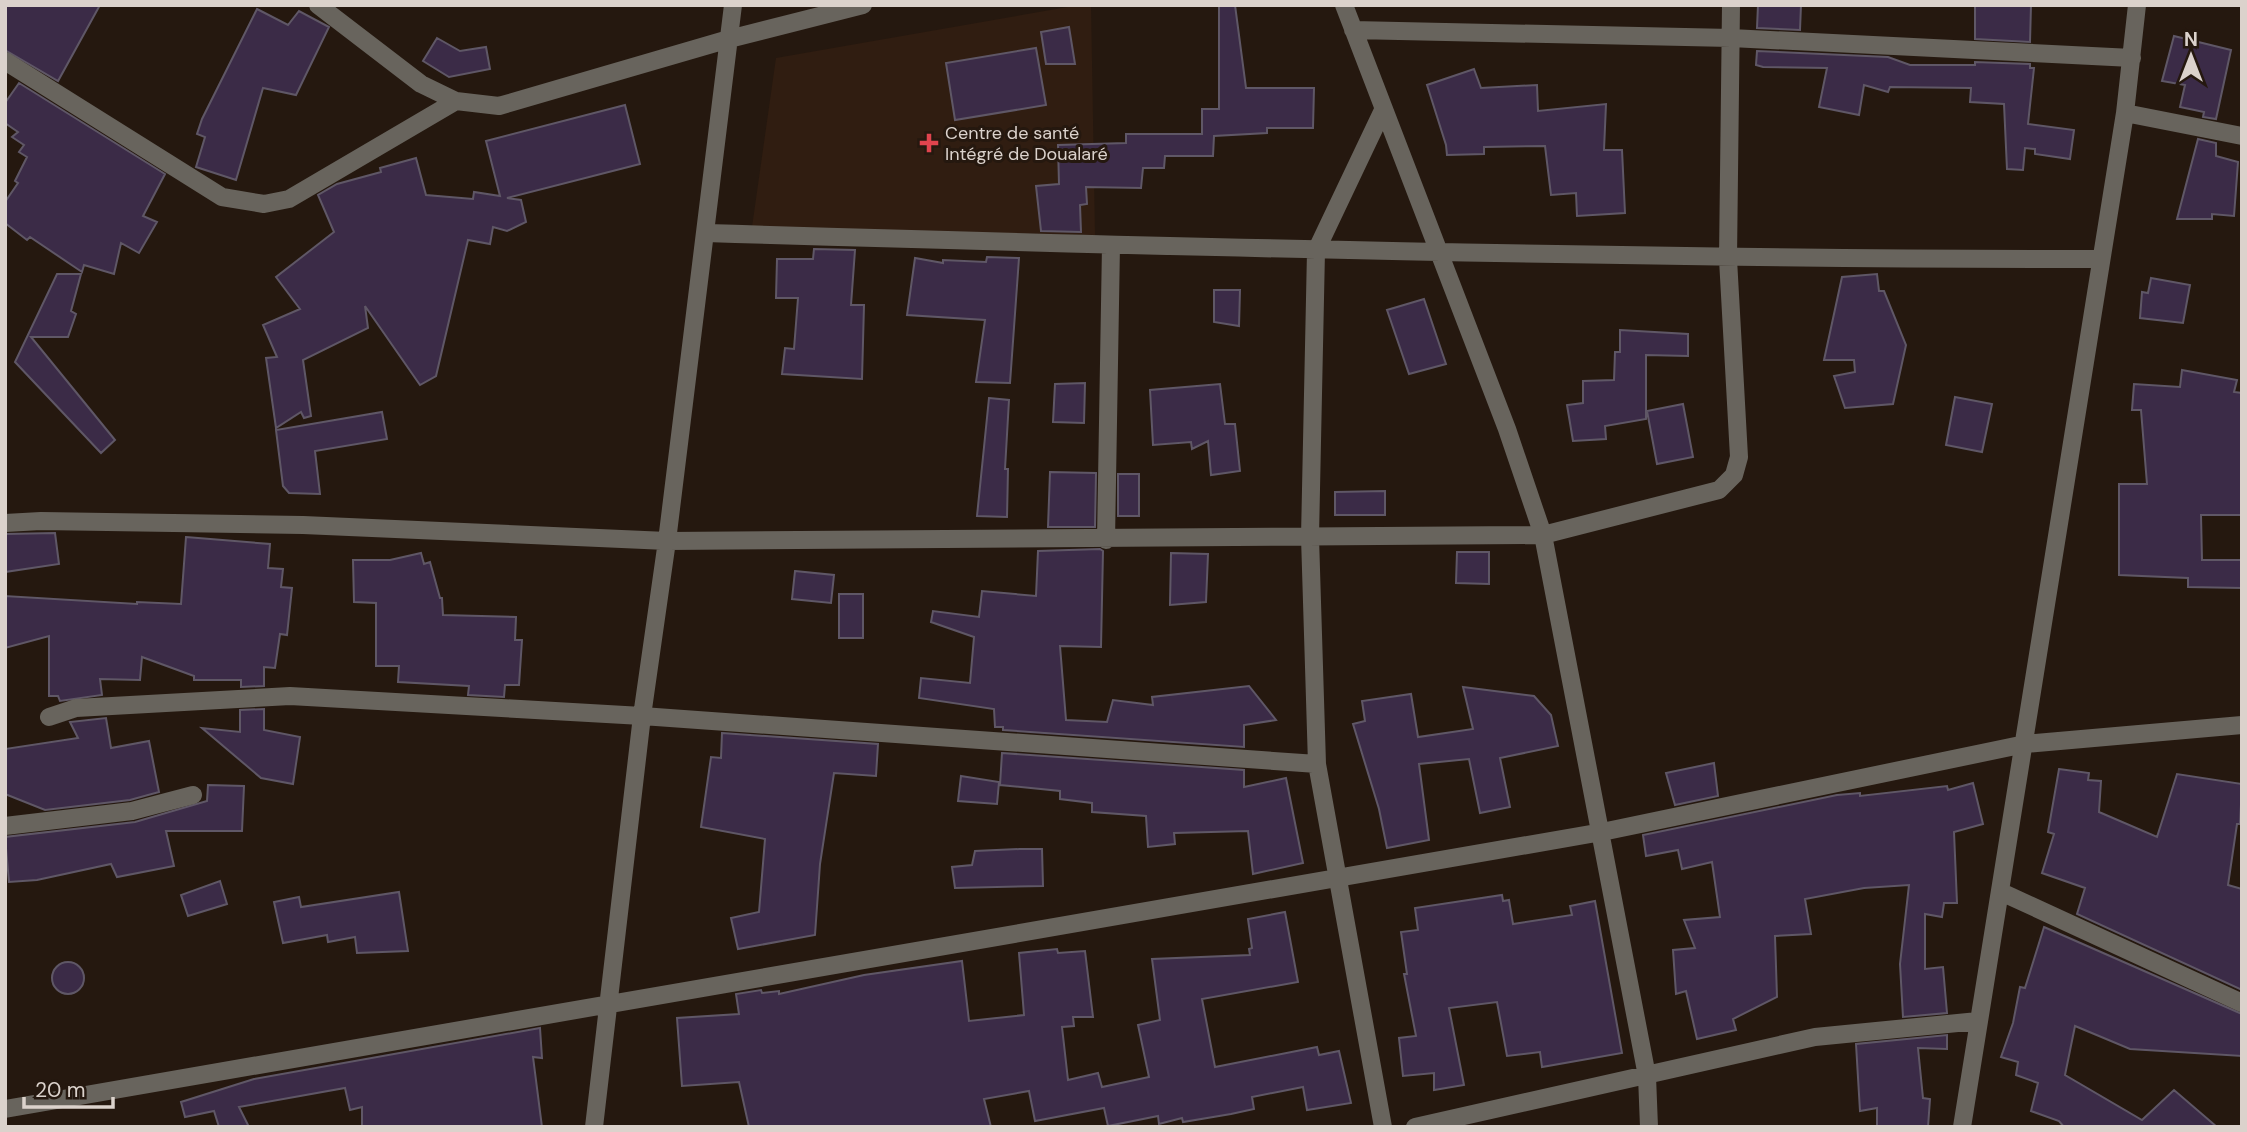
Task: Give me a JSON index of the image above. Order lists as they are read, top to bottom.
{
  "places": {
    "health": ["Centre de santé Intégré de Doualaré"]
  },
  "scale_bar": "20 m",
  "north": "top"
}
